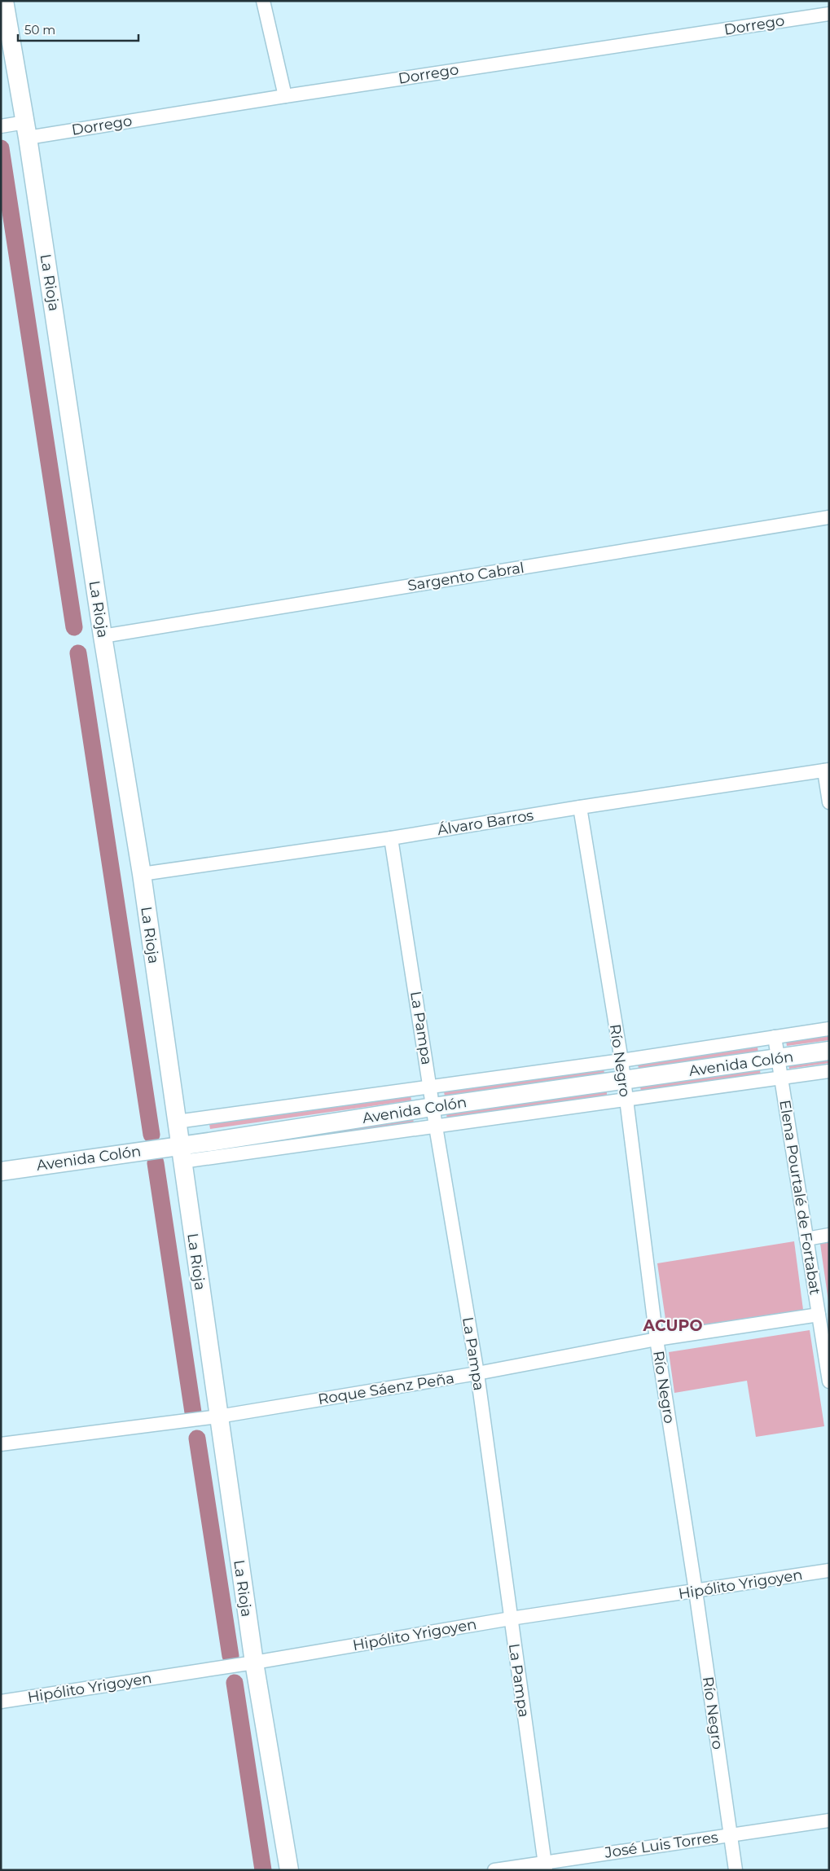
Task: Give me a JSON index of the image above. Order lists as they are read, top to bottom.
{
  "streets": {
    "street": [
      "Dorrego",
      "La Rioja",
      "Sargento Cabral",
      "Álvaro Barros",
      "La Pampa",
      "Río Negro",
      "Avenida Colón",
      "Elena Pourtalé de Fortabat",
      "Roque Sáenz Peña",
      "Hipólito Yrigoyen",
      "José Luis Torres"
    ]
  },
  "crossings": [
    ["Dorrego", "La Rioja"],
    ["La Rioja", "Sargento Cabral"],
    ["La Rioja", "Álvaro Barros"],
    ["La Rioja", "Avenida Colón"],
    ["La Rioja", "Roque Sáenz Peña"],
    ["La Rioja", "Hipólito Yrigoyen"],
    ["Álvaro Barros", "La Pampa"],
    ["Álvaro Barros", "Río Negro"],
    ["La Pampa", "Avenida Colón"],
    ["La Pampa", "Roque Sáenz Peña"],
    ["La Pampa", "Hipólito Yrigoyen"],
    ["La Pampa", "José Luis Torres"],
    ["Río Negro", "Avenida Colón"],
    ["Río Negro", "Roque Sáenz Peña"],
    ["Río Negro", "Hipólito Yrigoyen"],
    ["Río Negro", "José Luis Torres"],
    ["Avenida Colón", "Elena Pourtalé de Fortabat"],
    ["Elena Pourtalé de Fortabat", "Roque Sáenz Peña"]
  ],
  "districts": ["ACUPO"],
  "scale_bar": "50 m"
}
